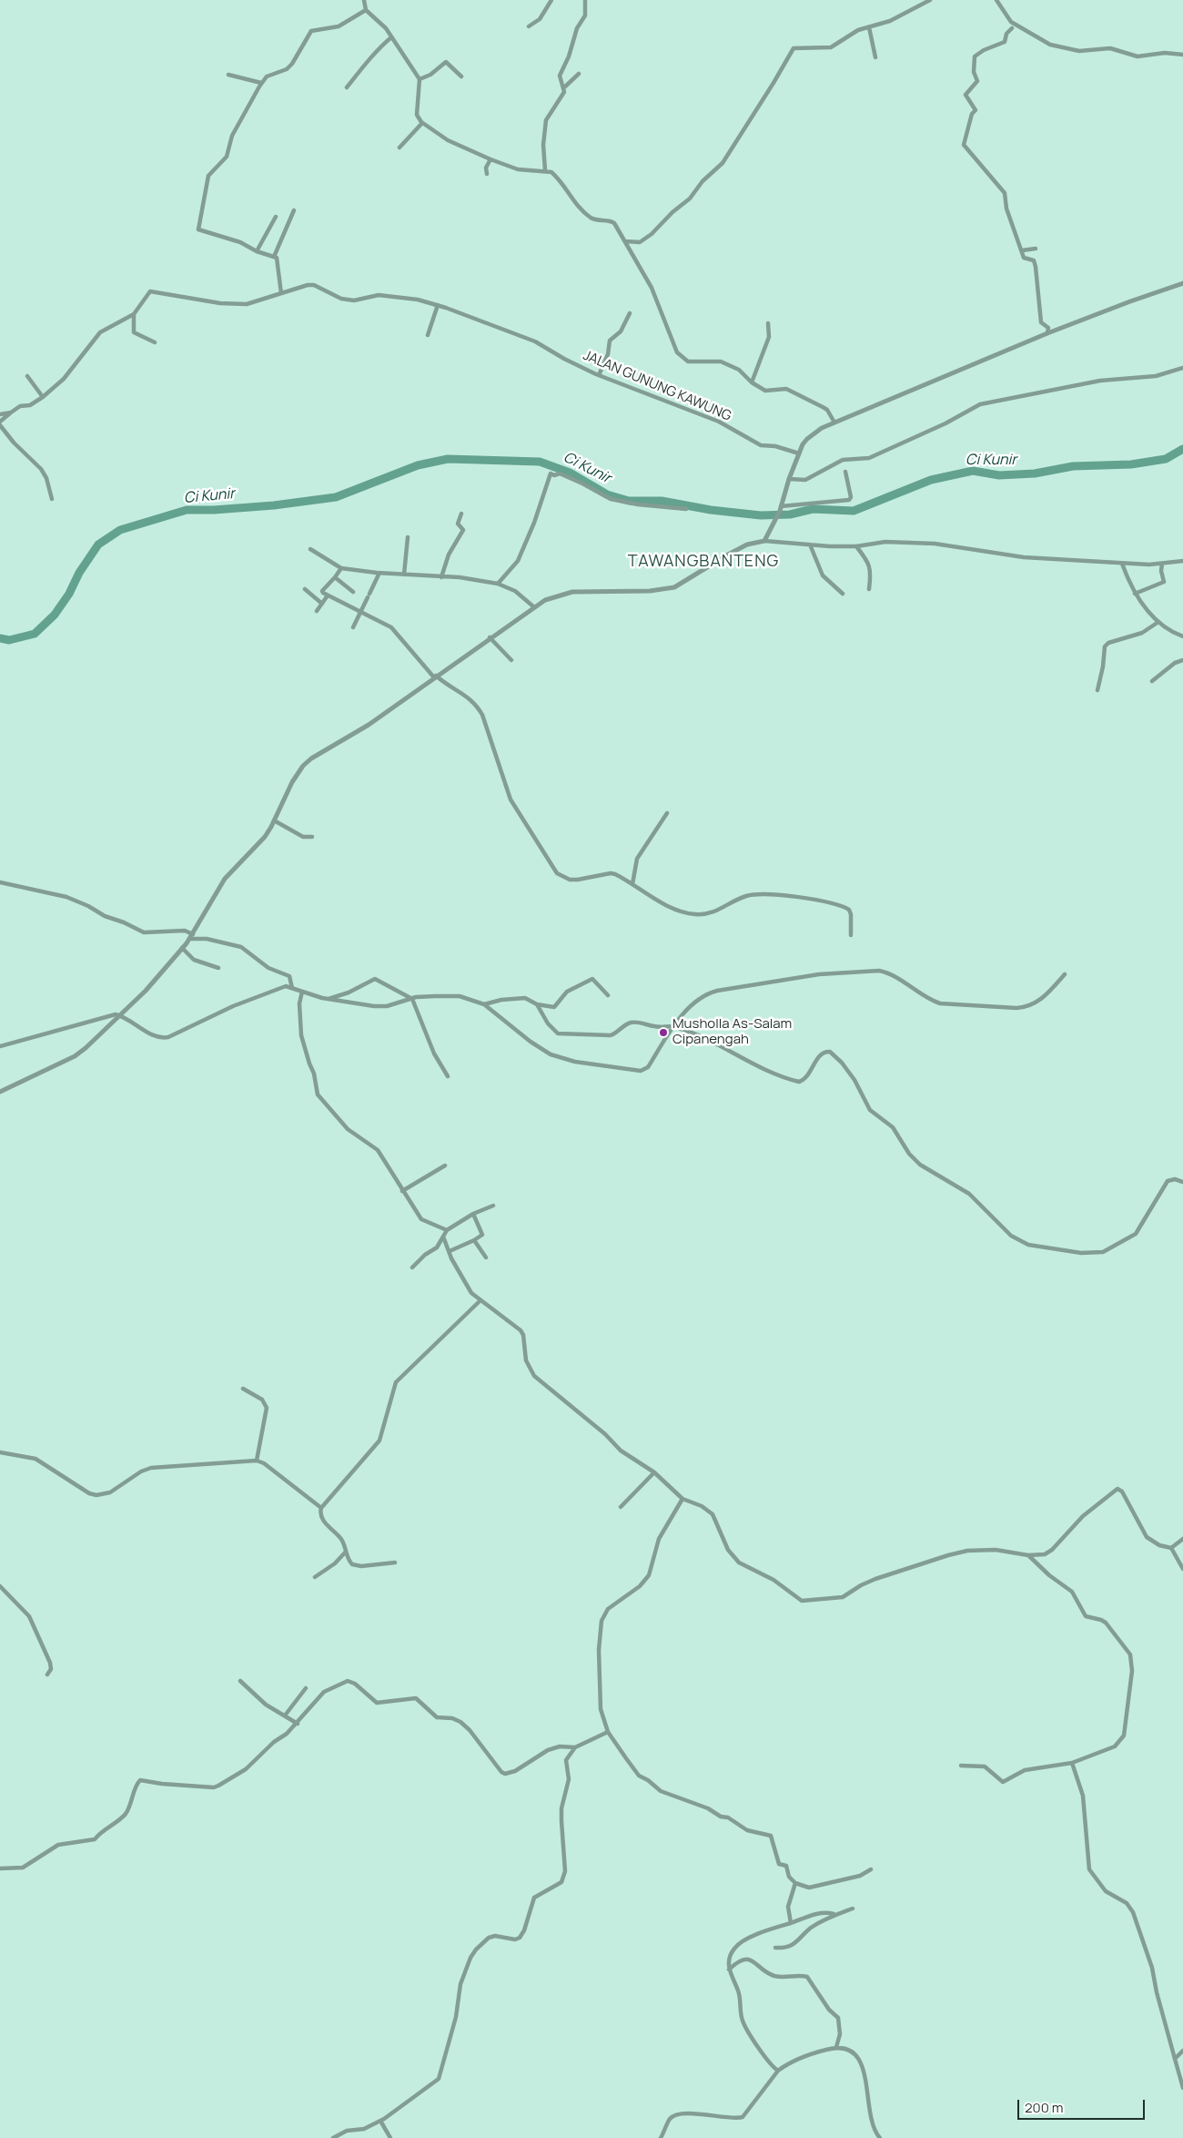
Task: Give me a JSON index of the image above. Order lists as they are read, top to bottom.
{
  "streets": {
    "street": ["JALAN GUNUNG KAWUNG"]
  },
  "districts": ["TAWANGBANTENG"],
  "water": ["Ci Kunir"],
  "places": ["Musholla As-Salam Cipanengah"],
  "scale_bar": "200 m"
}
